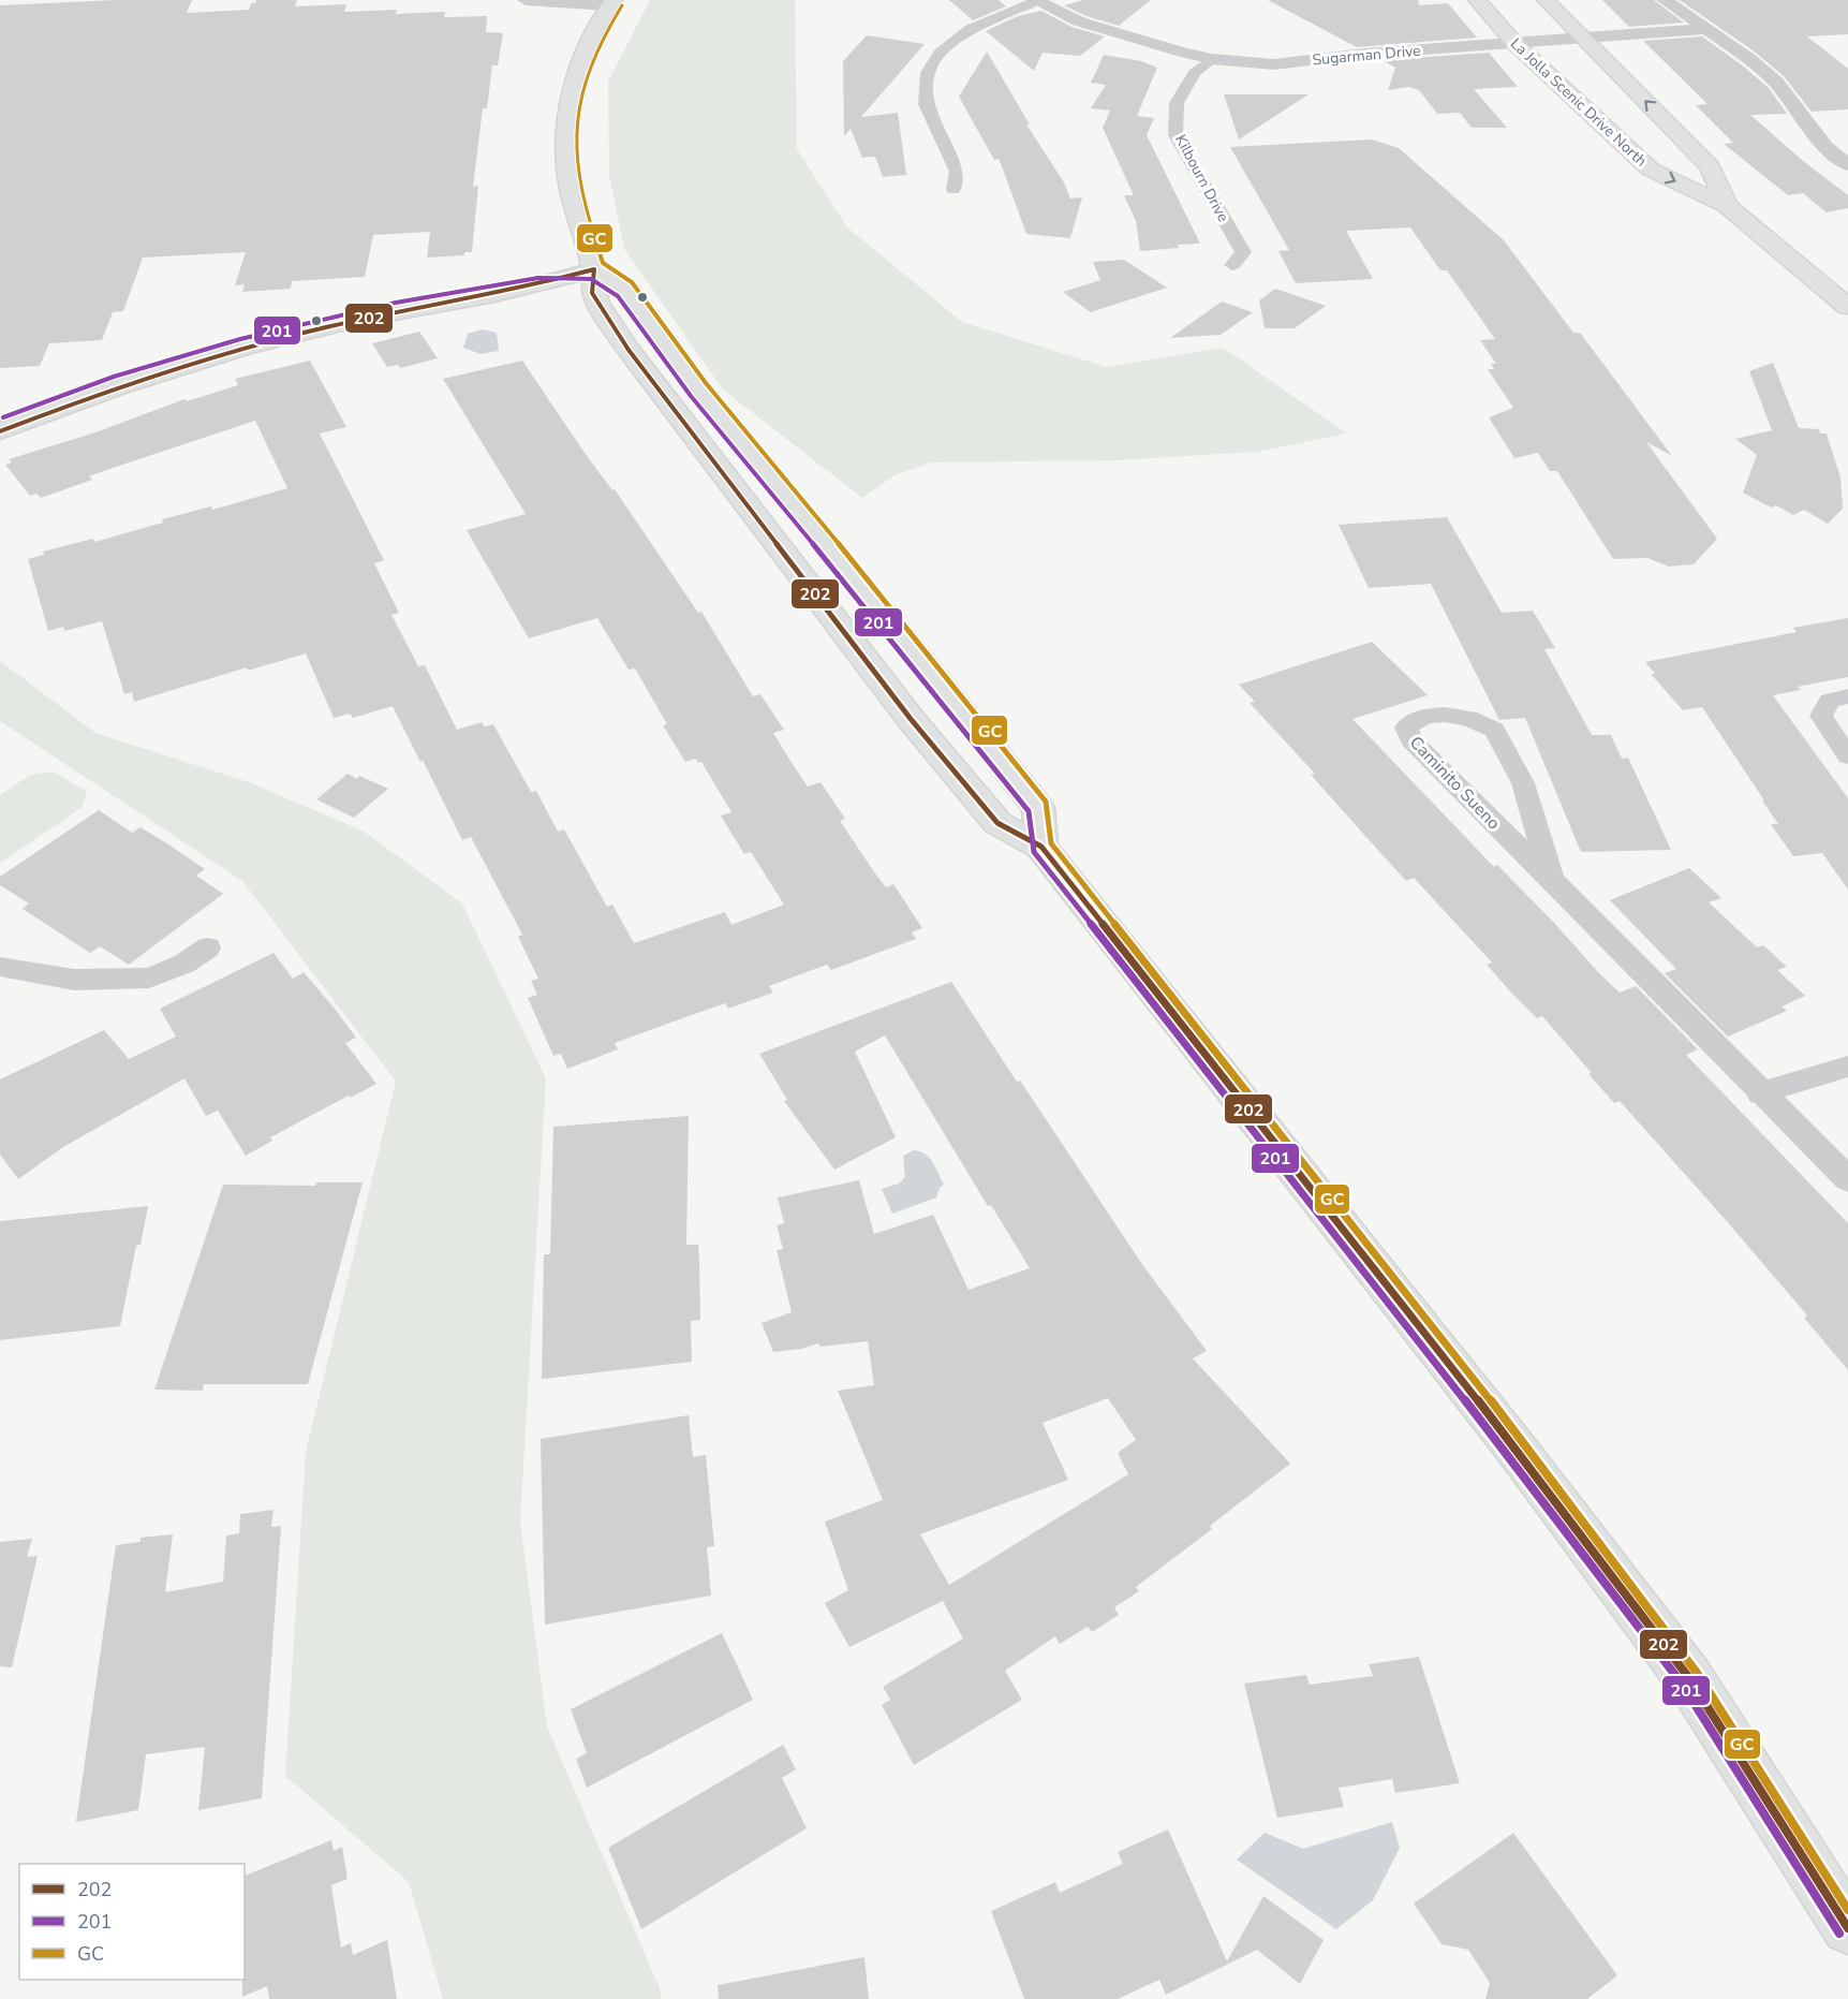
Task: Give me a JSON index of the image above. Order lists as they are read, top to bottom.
{
  "streets": {
    "main road": ["La Jolla Scenic Drive North"],
    "street": ["Sugarman Drive", "Kilbourn Drive", "Caminito Sueno"]
  },
  "crossings": [
    ["Sugarman Drive", "La Jolla Scenic Drive North"],
    ["Sugarman Drive", "Kilbourn Drive"]
  ],
  "lines": ["transit line GC", "transit line 202", "transit line 201"],
  "legend": ["202", "201", "GC"]
}
